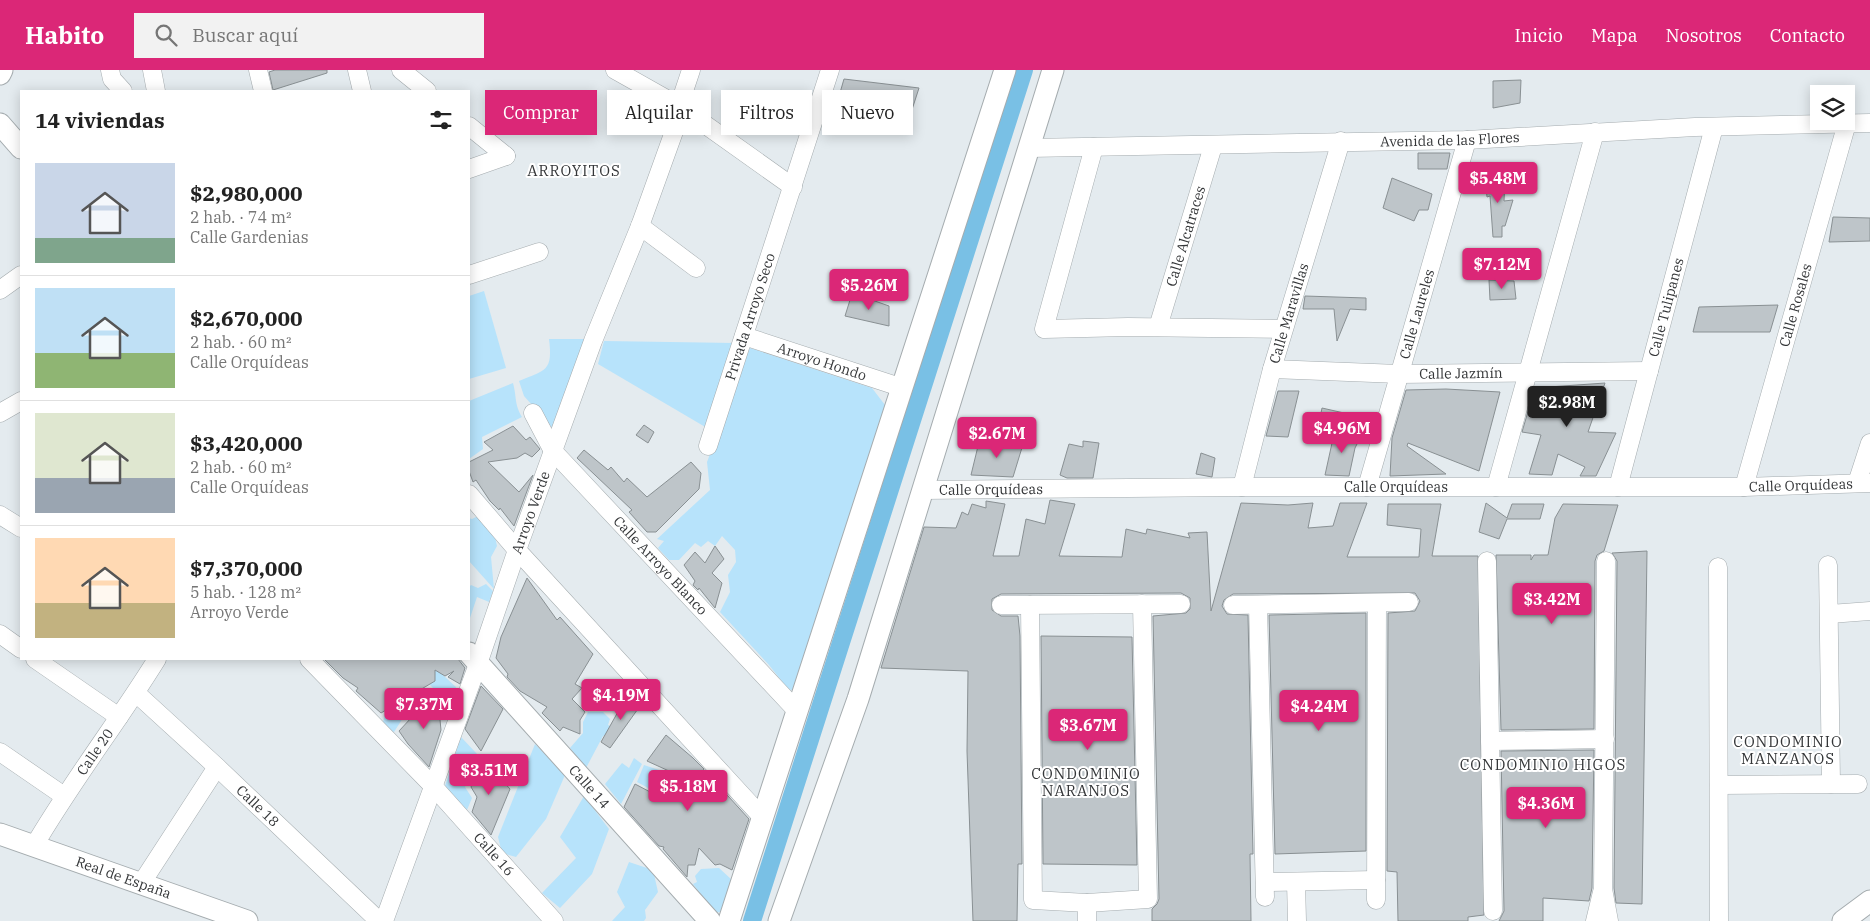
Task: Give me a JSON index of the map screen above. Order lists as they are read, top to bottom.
{
  "streets": {
    "street": [
      "Avenida de las Flores",
      "Calle Alcatraces",
      "Calle Rosales",
      "Calle Tulipanes",
      "Calle Maravillas",
      "Calle Laureles",
      "Privada Arroyo Seco",
      "Arroyo Hondo",
      "Calle Jazmín",
      "Calle Orquídeas",
      "Arroyo Verde",
      "Calle Arroyo Blanco",
      "Calle 20",
      "Calle 14",
      "Calle 18",
      "Calle 16",
      "Real de España"
    ]
  },
  "crossings": [
    ["Avenida de las Flores", "Calle Alcatraces"],
    ["Avenida de las Flores", "Calle Tulipanes"],
    ["Avenida de las Flores", "Calle Maravillas"],
    ["Avenida de las Flores", "Calle Laureles"],
    ["Calle Rosales", "Calle Orquídeas"],
    ["Calle Tulipanes", "Calle Jazmín"],
    ["Calle Tulipanes", "Calle Orquídeas"],
    ["Calle Maravillas", "Calle Jazmín"],
    ["Calle Maravillas", "Calle Orquídeas"],
    ["Calle Laureles", "Calle Jazmín"],
    ["Calle Laureles", "Calle Orquídeas"],
    ["Privada Arroyo Seco", "Arroyo Hondo"],
    ["Arroyo Verde", "Calle Arroyo Blanco"],
    ["Arroyo Verde", "Calle 14"],
    ["Arroyo Verde", "Calle 16"],
    ["Calle 20", "Calle 18"],
    ["Calle 20", "Real de España"]
  ],
  "districts": [
    "ARROYITOS",
    "CONDOMINIO MANZANOS",
    "CONDOMINIO HIGOS",
    "CONDOMINIO NARANJOS"
  ],
  "page": {
    "header": "Habito",
    "search": "Buscar aquí",
    "nav": [
      "Inicio",
      "Mapa",
      "Nosotros",
      "Contacto"
    ],
    "chip": [
      "Comprar",
      "Alquilar",
      "Filtros",
      "Nuevo"
    ],
    "heading": "14 viviendas",
    "list": [
      {
        "name": "$2,980,000",
        "note": "2 hab. · 74 m² · Calle Gardenias"
      },
      {
        "name": "$2,670,000",
        "note": "2 hab. · 60 m² · Calle Orquídeas"
      },
      {
        "name": "$3,420,000",
        "note": "2 hab. · 60 m² · Calle Orquídeas"
      },
      {
        "name": "$7,370,000",
        "note": "5 hab. · 128 m² · Arroyo Verde"
      }
    ],
    "price": [
      "$5.48M",
      "$7.12M",
      "$5.26M",
      "$2.98M",
      "$4.96M",
      "$2.67M",
      "$3.42M",
      "$4.19M",
      "$7.37M",
      "$4.24M",
      "$3.67M",
      "$3.51M",
      "$5.18M",
      "$4.36M"
    ]
  }
}
